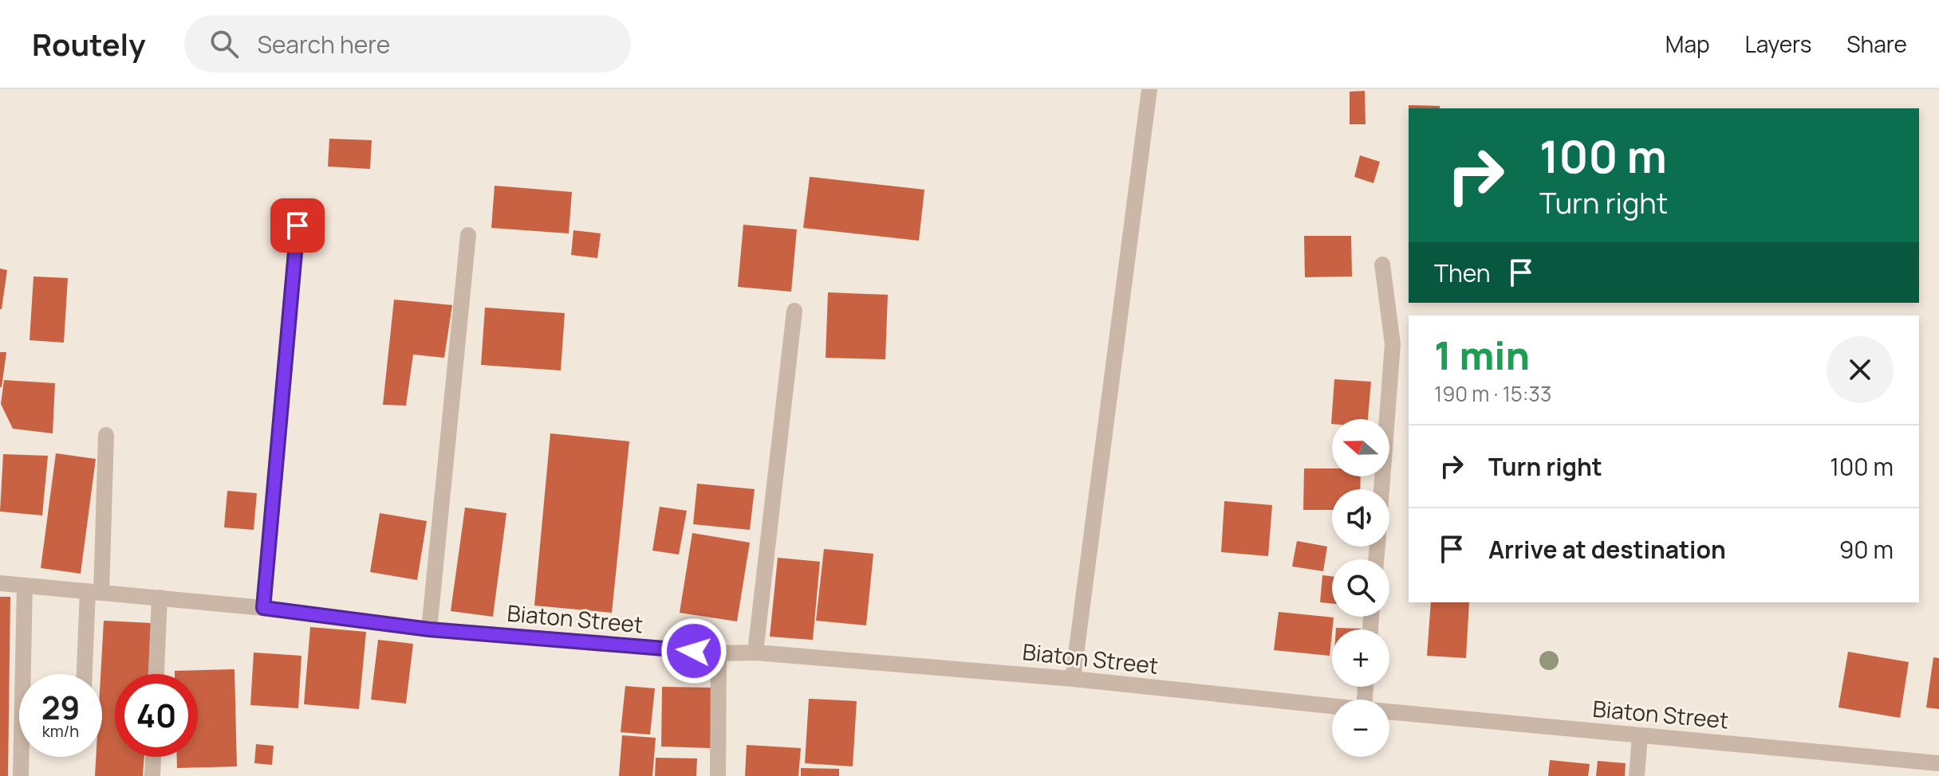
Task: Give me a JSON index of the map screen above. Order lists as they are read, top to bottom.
{
  "streets": {
    "street": ["Biaton Street"]
  },
  "north": "left",
  "page": {
    "header": "Routely",
    "search": "Search here",
    "nav": ["Map", "Layers", "Share"],
    "turn": ["100 m", "Turn right"],
    "then": "Then",
    "heading": ["1 min", "190 m · 15:33"],
    "map_buttons": ["+", "−"],
    "list": [
      {
        "name": "Turn right",
        "value": "100 m"
      },
      {
        "name": "Arrive at destination",
        "value": "90 m"
      }
    ],
    "speed": "29 km/h",
    "limit": "40"
  }
}
